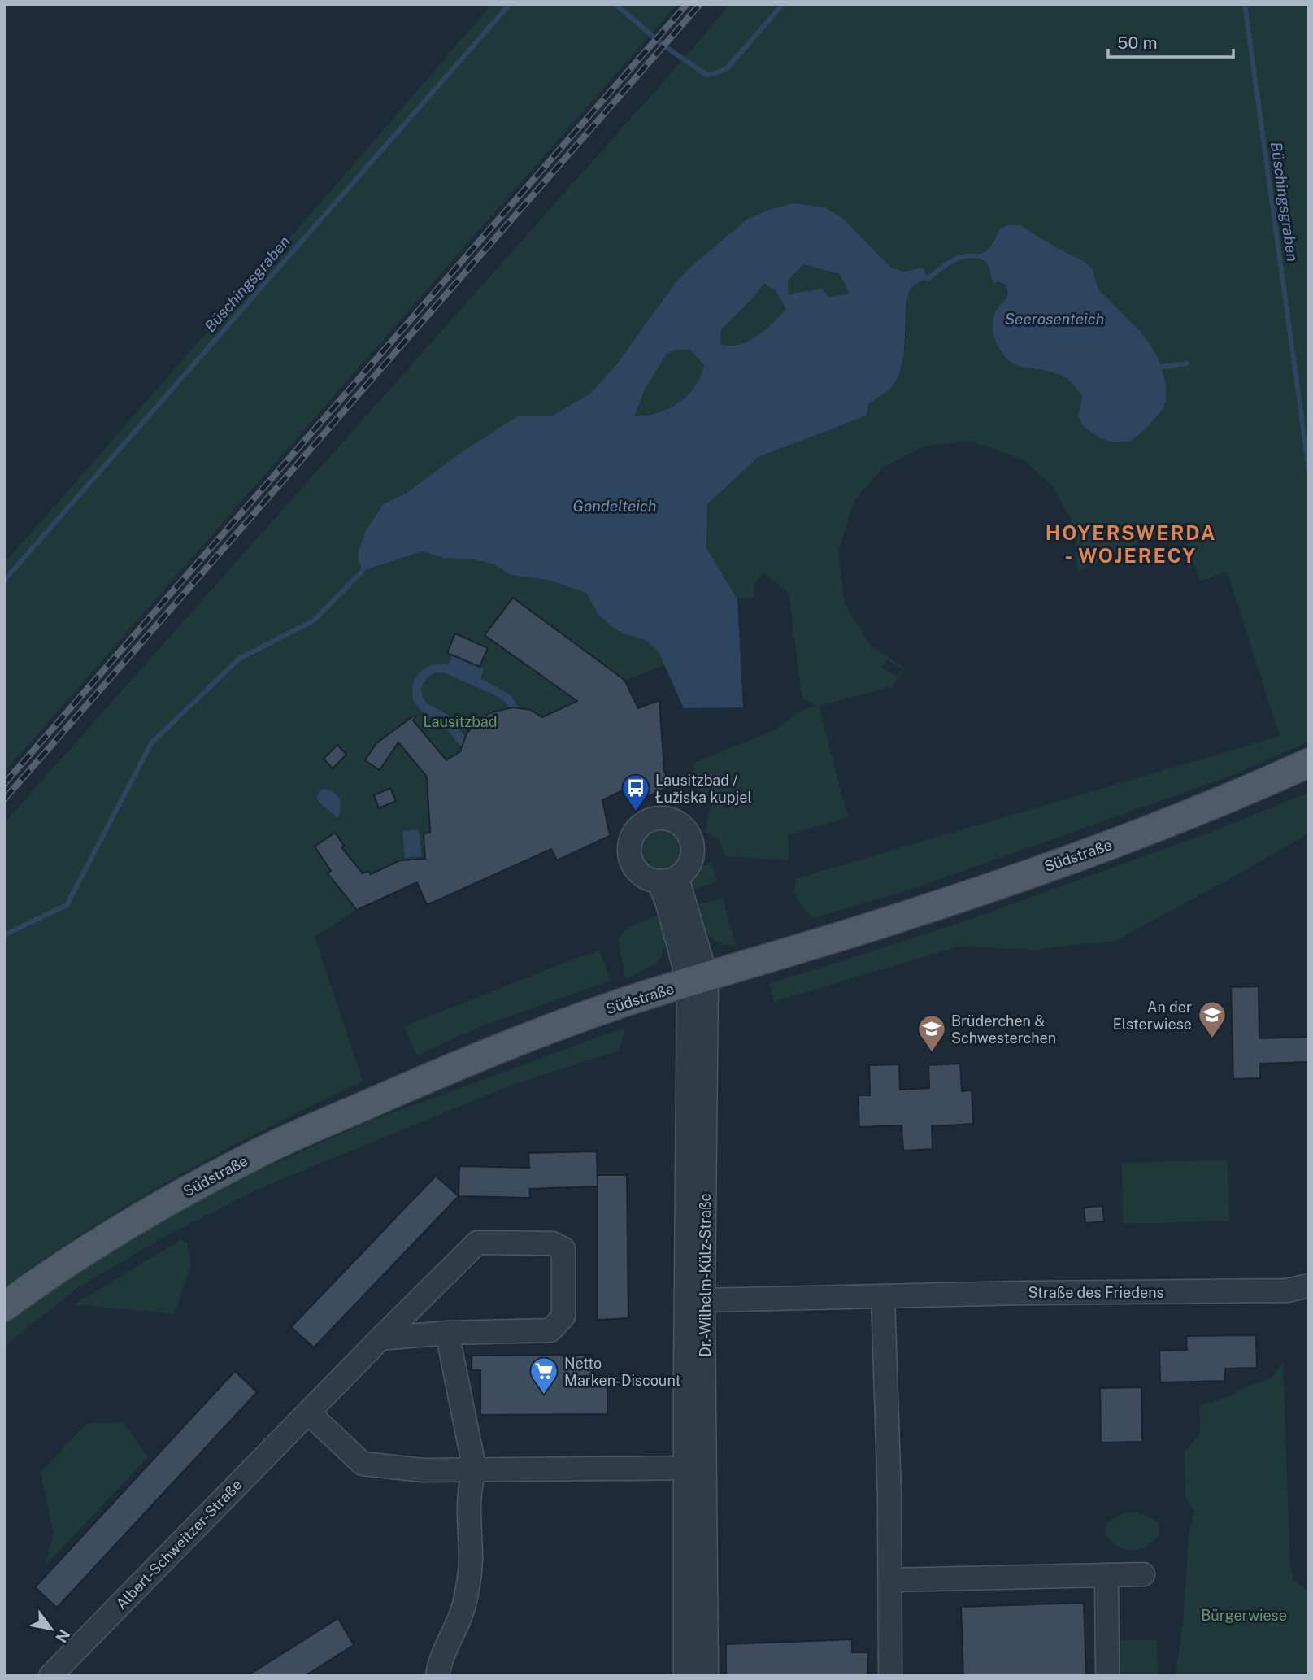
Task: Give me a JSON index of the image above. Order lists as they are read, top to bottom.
{
  "streets": {
    "main road": ["Südstraße"],
    "street": ["Dr.-Wilhelm-Külz-Straße", "Straße des Friedens", "Albert-Schweitzer-Straße"]
  },
  "crossings": [
    ["Südstraße", "Dr.-Wilhelm-Külz-Straße"],
    ["Dr.-Wilhelm-Külz-Straße", "Straße des Friedens"]
  ],
  "districts": ["HOYERSWERDA - WOJERECY"],
  "water": ["Büschingsgraben", "Seerosenteich", "Gondelteich"],
  "parks": ["Lausitzbad", "Bürgerwiese"],
  "places": {
    "bus stop": ["Lausitzbad / Łužiska kupjel"],
    "school or university": ["An der Elsterwiese", "Brüderchen & Schwesterchen"],
    "supermarket": ["Netto Marken-Discount"]
  },
  "scale_bar": "50 m",
  "north": "bottom right"
}
